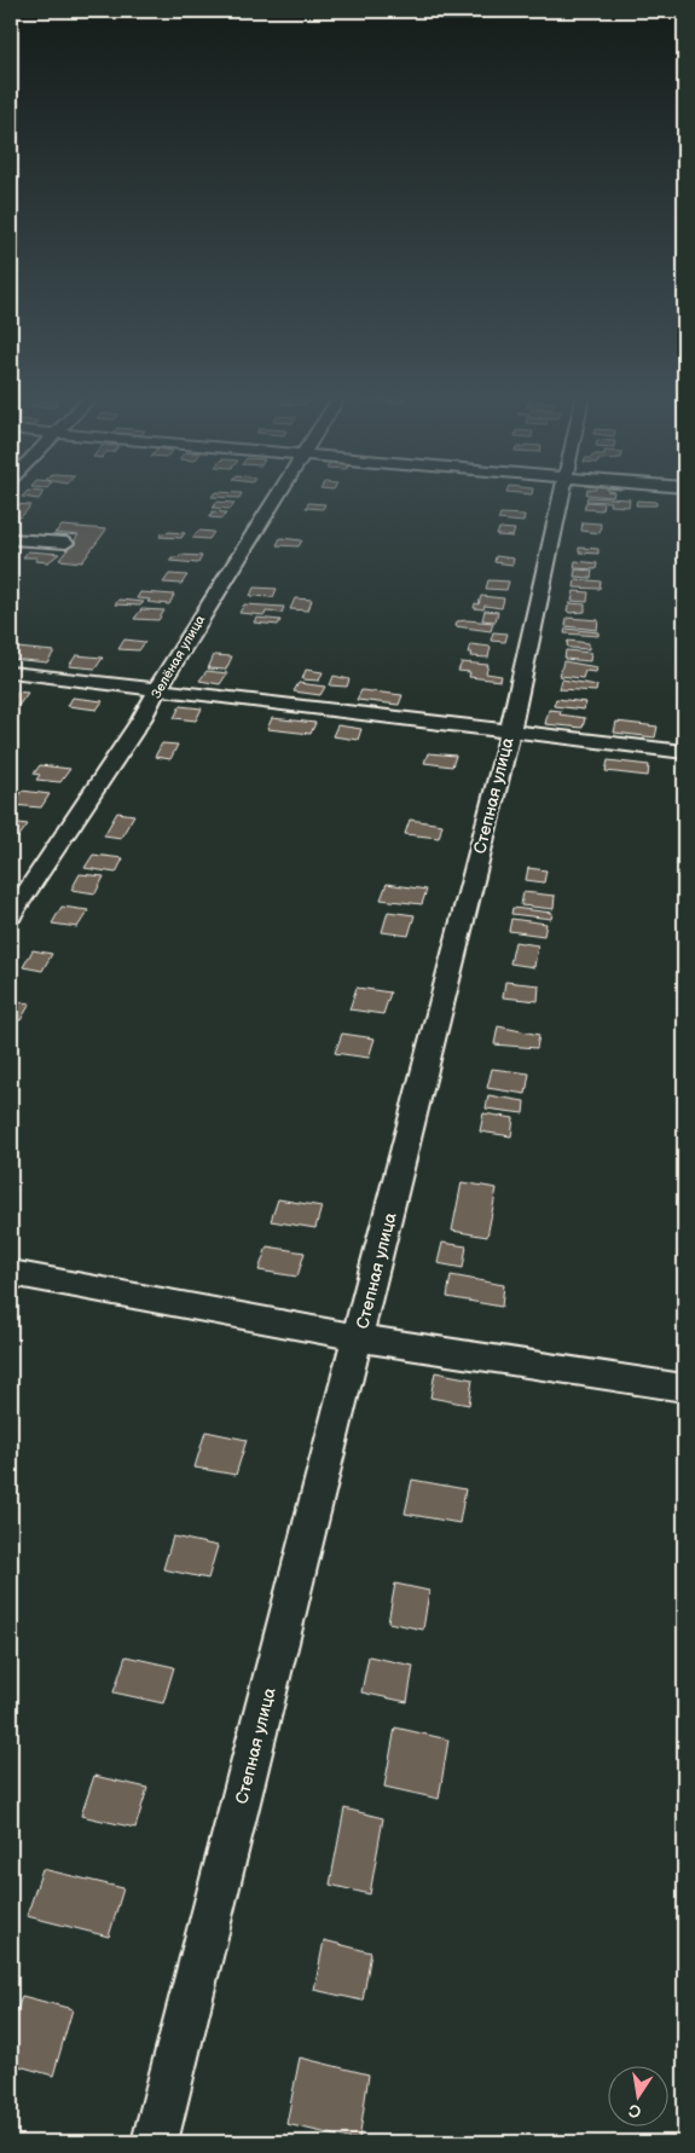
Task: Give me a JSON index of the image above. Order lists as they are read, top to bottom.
{
  "streets": {
    "street": ["Зелёная улица", "Степная улица"]
  },
  "north": "bottom"
}
